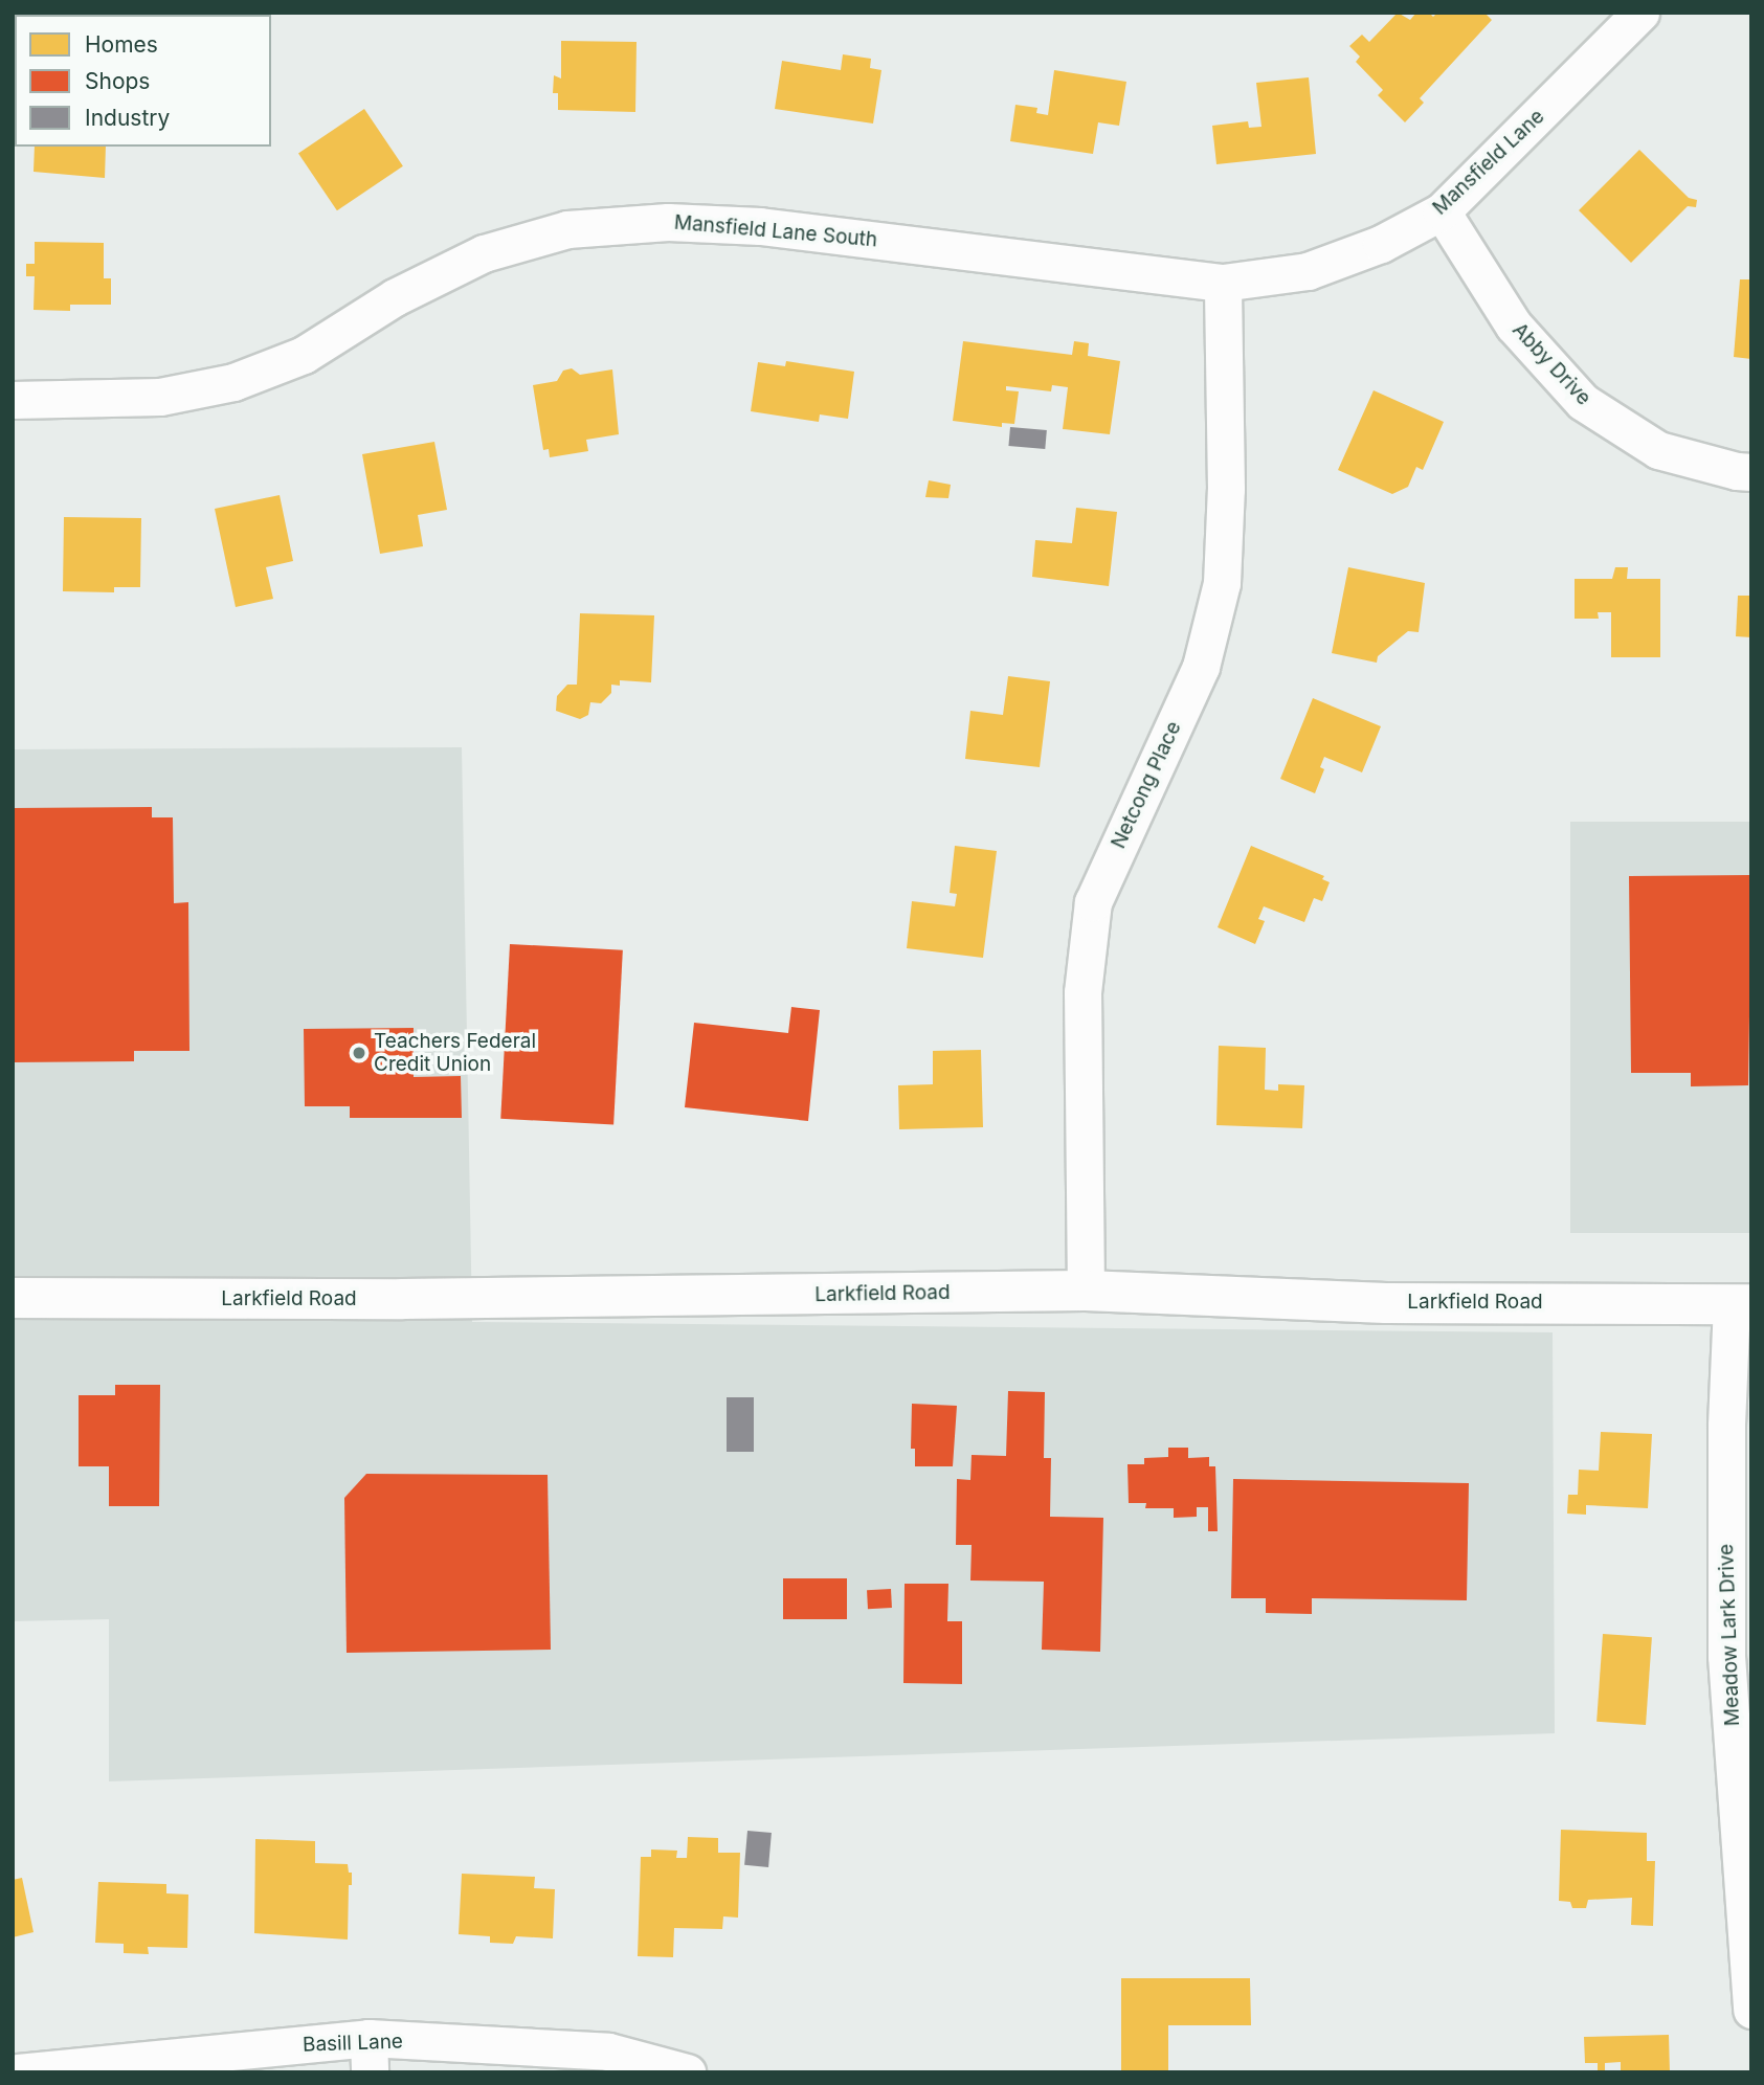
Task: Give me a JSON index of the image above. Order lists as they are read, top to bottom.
{
  "streets": {
    "main road": ["Larkfield Road"],
    "street": [
      "Mansfield Lane",
      "Mansfield Lane South",
      "Abby Drive",
      "Netcong Place",
      "Meadow Lark Drive",
      "Basill Lane"
    ]
  },
  "crossings": [
    ["Mansfield Lane", "Mansfield Lane South"],
    ["Mansfield Lane", "Abby Drive"],
    ["Mansfield Lane", "Netcong Place"],
    ["Mansfield Lane South", "Netcong Place"],
    ["Netcong Place", "Larkfield Road"],
    ["Larkfield Road", "Meadow Lark Drive"]
  ],
  "places": ["Teachers Federal Credit Union"],
  "legend": ["Homes", "Shops", "Industry"]
}
